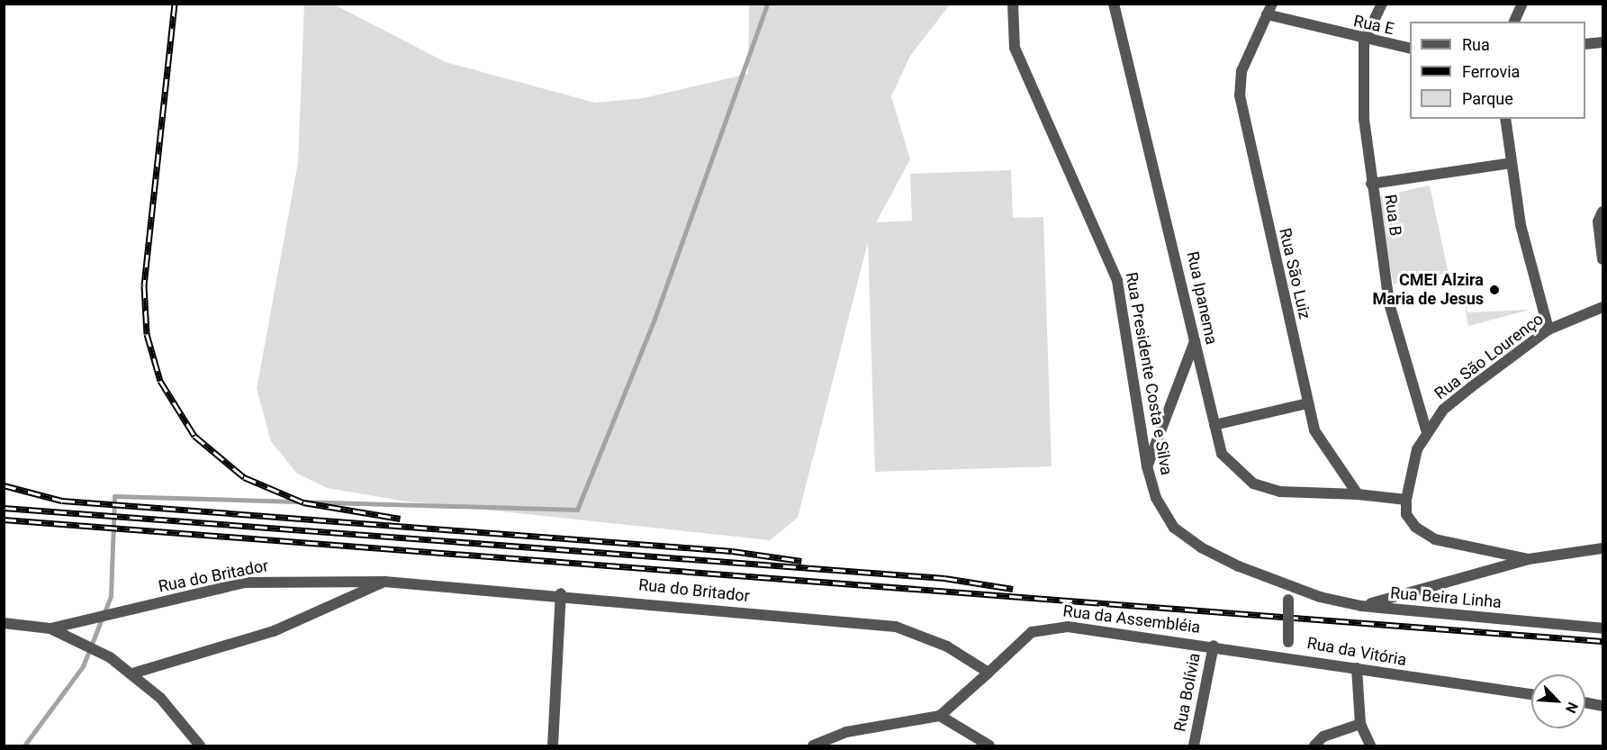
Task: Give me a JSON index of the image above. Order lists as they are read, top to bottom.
{
  "streets": {
    "street": [
      "Rua E",
      "Rua B",
      "Rua São Luiz",
      "Rua Ipanema",
      "Rua São Lourenço",
      "Rua Presidente Costa e Silva",
      "Rua do Britador",
      "Rua Beira Linha",
      "Rua da Assembléia",
      "Rua da Vitória",
      "Rua Bolívia"
    ]
  },
  "crossings": [
    ["Rua E", "Rua B"],
    ["Rua E", "Rua São Luiz"],
    ["Rua B", "Rua São Lourenço"],
    ["Rua São Luiz", "Rua Ipanema"],
    ["Rua Presidente Costa e Silva", "Rua Beira Linha"],
    ["Rua Presidente Costa e Silva", "Rua da Vitória"],
    ["Rua do Britador", "Rua da Assembléia"],
    ["Rua Beira Linha", "Rua da Vitória"],
    ["Rua da Assembléia", "Rua da Vitória"],
    ["Rua da Assembléia", "Rua Bolívia"]
  ],
  "places": ["CMEI Alzira Maria de Jesus"],
  "legend": ["Rua", "Ferrovia", "Parque"],
  "north": "bottom right"
}
